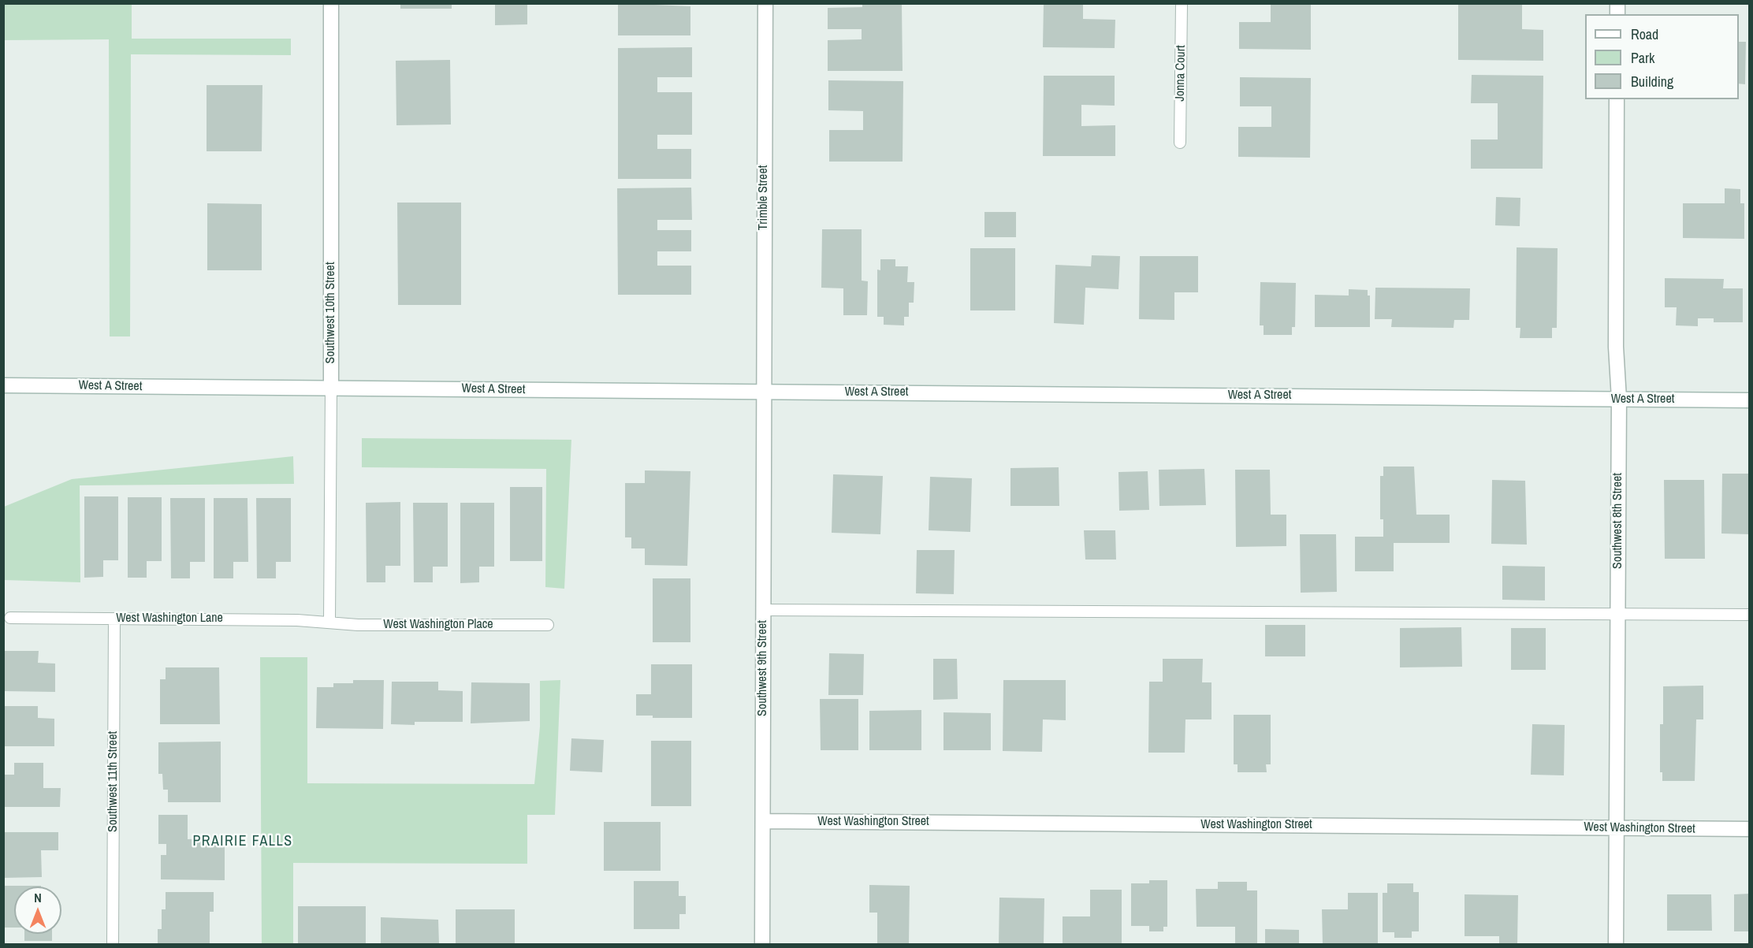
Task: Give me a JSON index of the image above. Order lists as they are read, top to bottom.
{
  "streets": {
    "street": [
      "Trimble Street",
      "Southwest 10th Street",
      "West A Street",
      "Southwest 8th Street",
      "Southwest 9th Street",
      "West Washington Street"
    ],
    "lane": [
      "Jonna Court",
      "West Washington Lane",
      "West Washington Place",
      "Southwest 11th Street"
    ]
  },
  "crossings": [
    ["Trimble Street", "West A Street"],
    ["Trimble Street", "Southwest 9th Street"],
    ["Southwest 10th Street", "West A Street"],
    ["Southwest 10th Street", "West Washington Lane"],
    ["Southwest 10th Street", "West Washington Place"],
    ["West A Street", "Southwest 8th Street"],
    ["West A Street", "Southwest 9th Street"],
    ["Southwest 8th Street", "West Washington Street"],
    ["West Washington Lane", "West Washington Place"],
    ["West Washington Lane", "Southwest 11th Street"],
    ["Southwest 9th Street", "West Washington Street"]
  ],
  "districts": ["PRAIRIE FALLS"],
  "legend": ["Road", "Park", "Building"],
  "north": "top"
}
